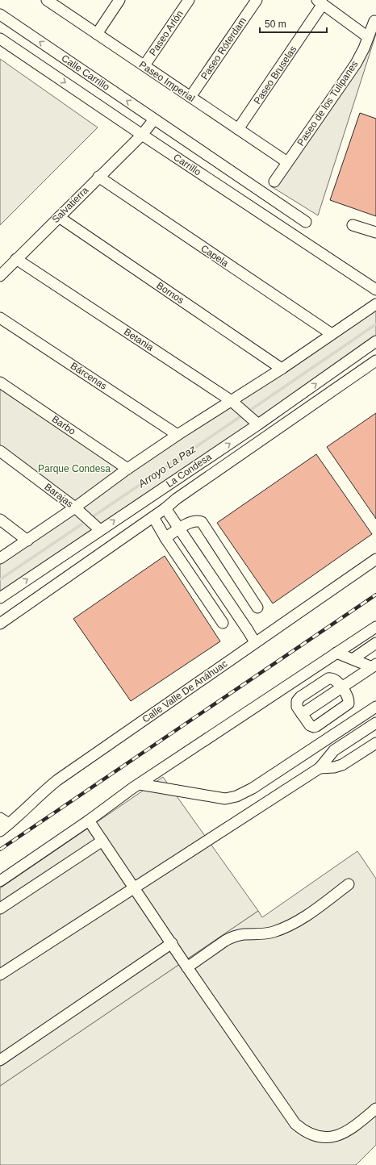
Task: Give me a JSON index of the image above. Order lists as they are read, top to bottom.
{
  "streets": {
    "street": [
      "Paseo Arlón",
      "Paseo Róterdam",
      "Calle Carrillo",
      "Paseo Bruselas",
      "Paseo Imperial",
      "Paseo de los Tulipanes",
      "Carrillo",
      "Salvatierra",
      "Capela",
      "Bornos",
      "Betania",
      "Bárcenas",
      "Barbo",
      "La Condesa",
      "Barajas",
      "Calle Valle De Anáhuac"
    ]
  },
  "crossings": [
    ["Paseo Arlón", "Paseo Imperial"],
    ["Paseo Róterdam", "Paseo Imperial"],
    ["Paseo Bruselas", "Paseo Imperial"],
    ["Paseo Imperial", "Paseo de los Tulipanes"],
    ["Carrillo", "Salvatierra"],
    ["Salvatierra", "Capela"],
    ["Salvatierra", "Bornos"],
    ["Salvatierra", "Betania"],
    ["Betania", "La Condesa"],
    ["La Condesa", "Barajas"]
  ],
  "one_way": ["Calle Carrillo", "Carrillo"],
  "water": ["Arroyo La Paz"],
  "parks": ["Parque Condesa"],
  "scale_bar": "50 m"
}
